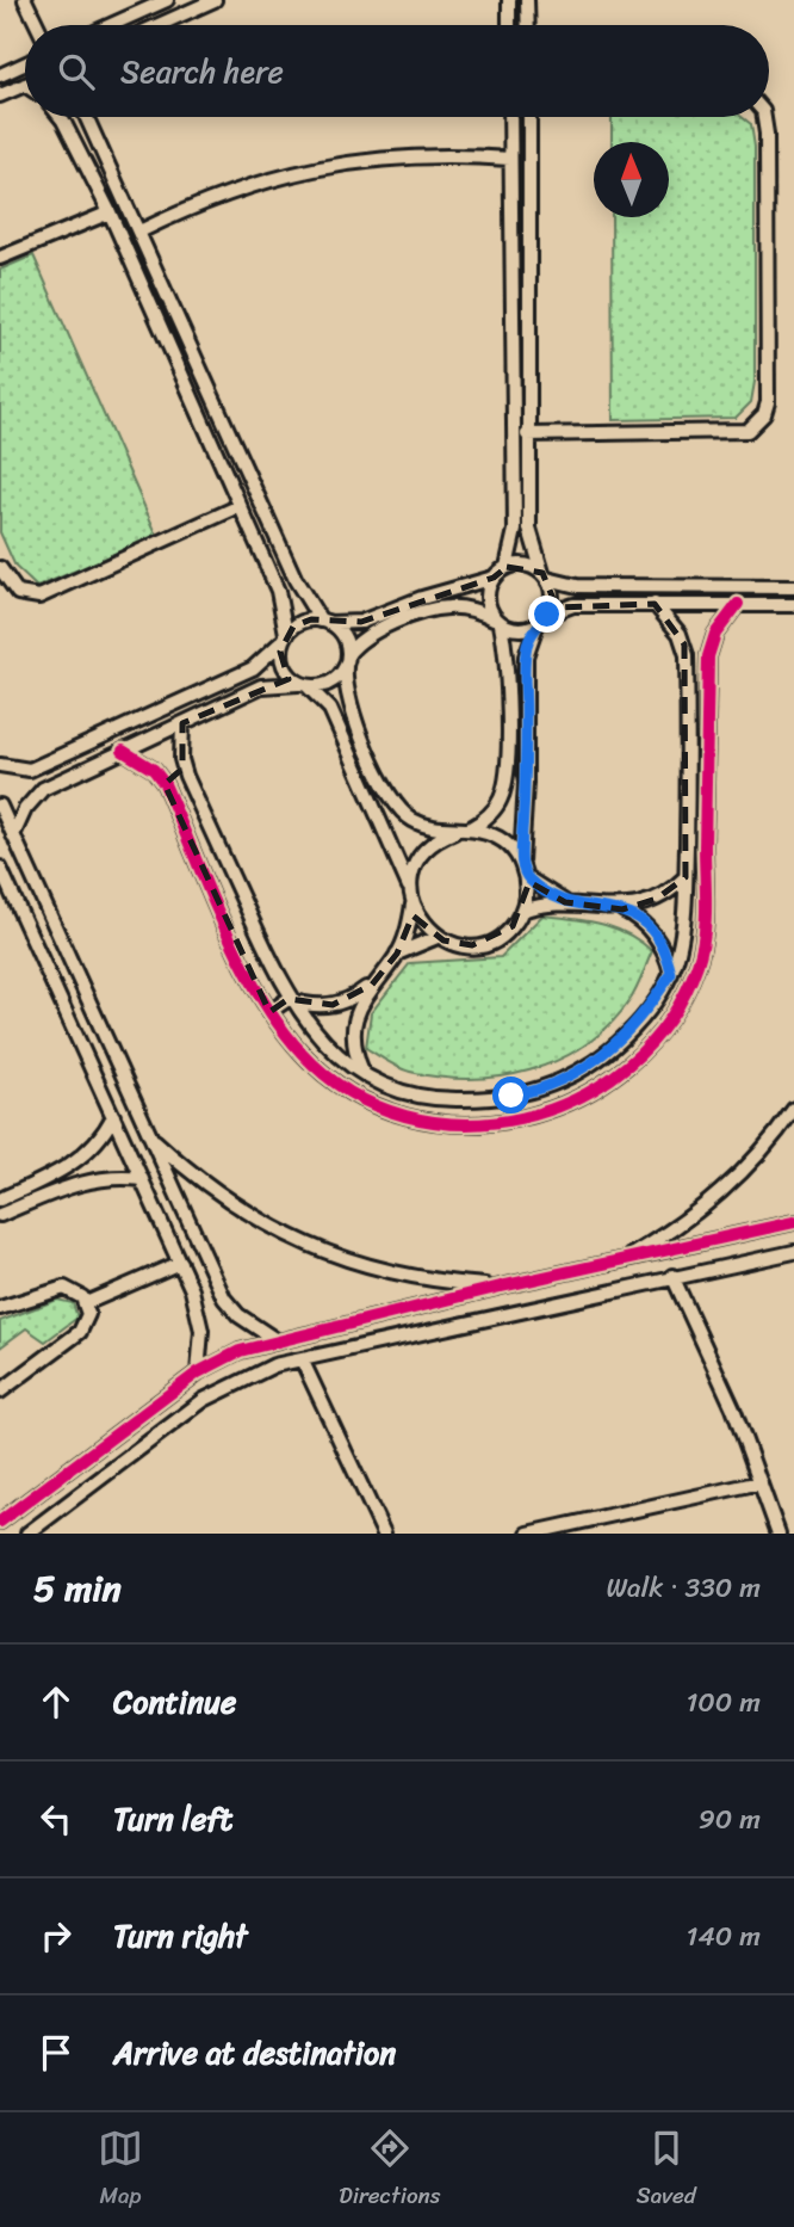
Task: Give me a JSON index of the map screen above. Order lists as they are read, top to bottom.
{
  "north": "top",
  "page": {
    "search": "Search here",
    "heading": ["5 min", "Walk · 330 m"],
    "list": [
      ["Continue", "100 m"],
      ["Turn left", "90 m"],
      ["Turn right", "140 m"],
      "Arrive at destination"
    ],
    "nav": ["Map", "Directions", "Saved"]
  }
}
